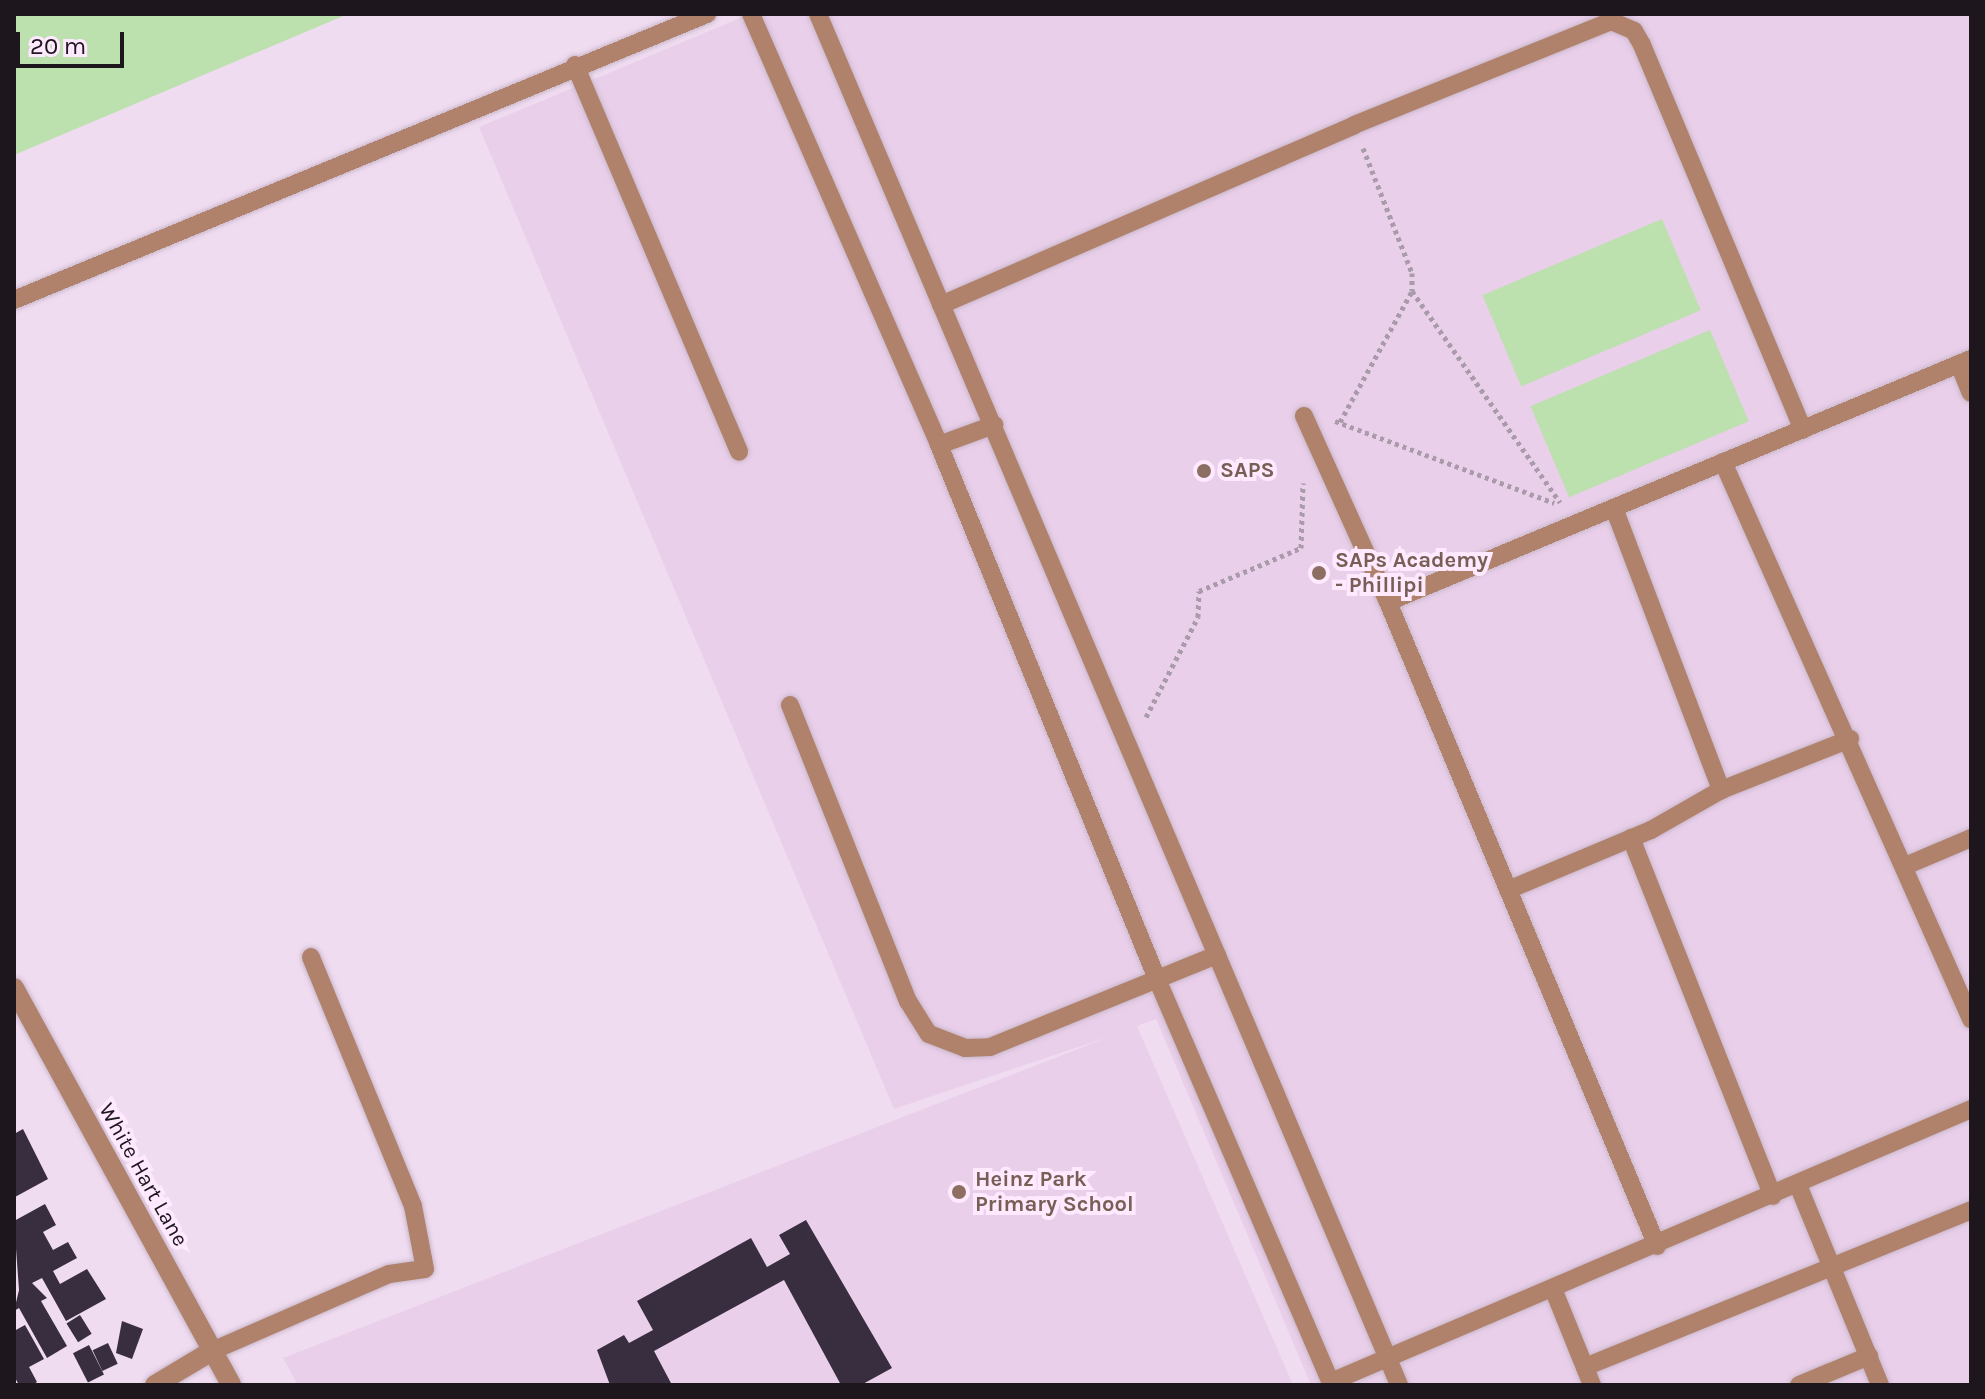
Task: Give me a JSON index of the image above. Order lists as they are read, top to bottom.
{
  "streets": {
    "street": ["White Hart Lane"]
  },
  "places": ["SAPS", "SAPs Academy - Phillipi", "Heinz Park Primary School"],
  "scale_bar": "20 m"
}
